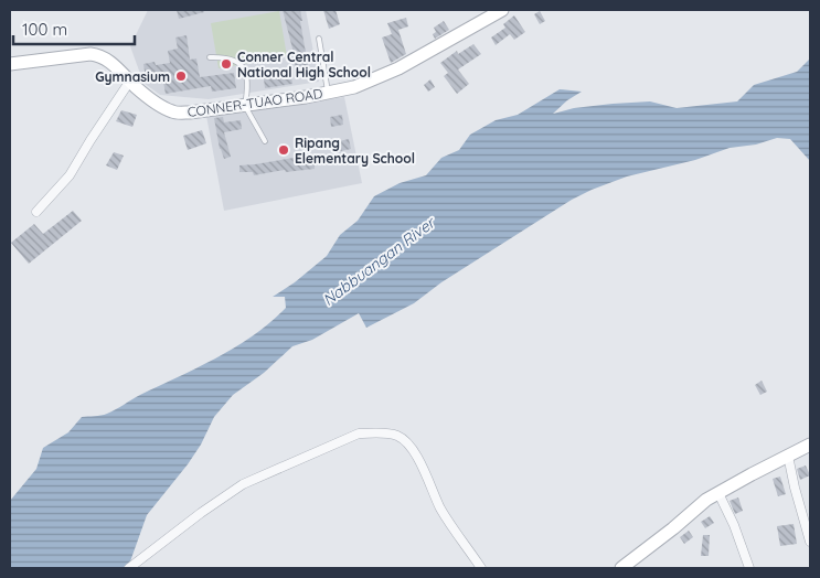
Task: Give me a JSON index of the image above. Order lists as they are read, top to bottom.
{
  "streets": {
    "main road": ["CONNER-TUAO ROAD"]
  },
  "water": ["Nabbuangan River"],
  "places": ["Conner Central National High School", "Gymnasium", "Ripang Elementary School"],
  "scale_bar": "100 m"
}
